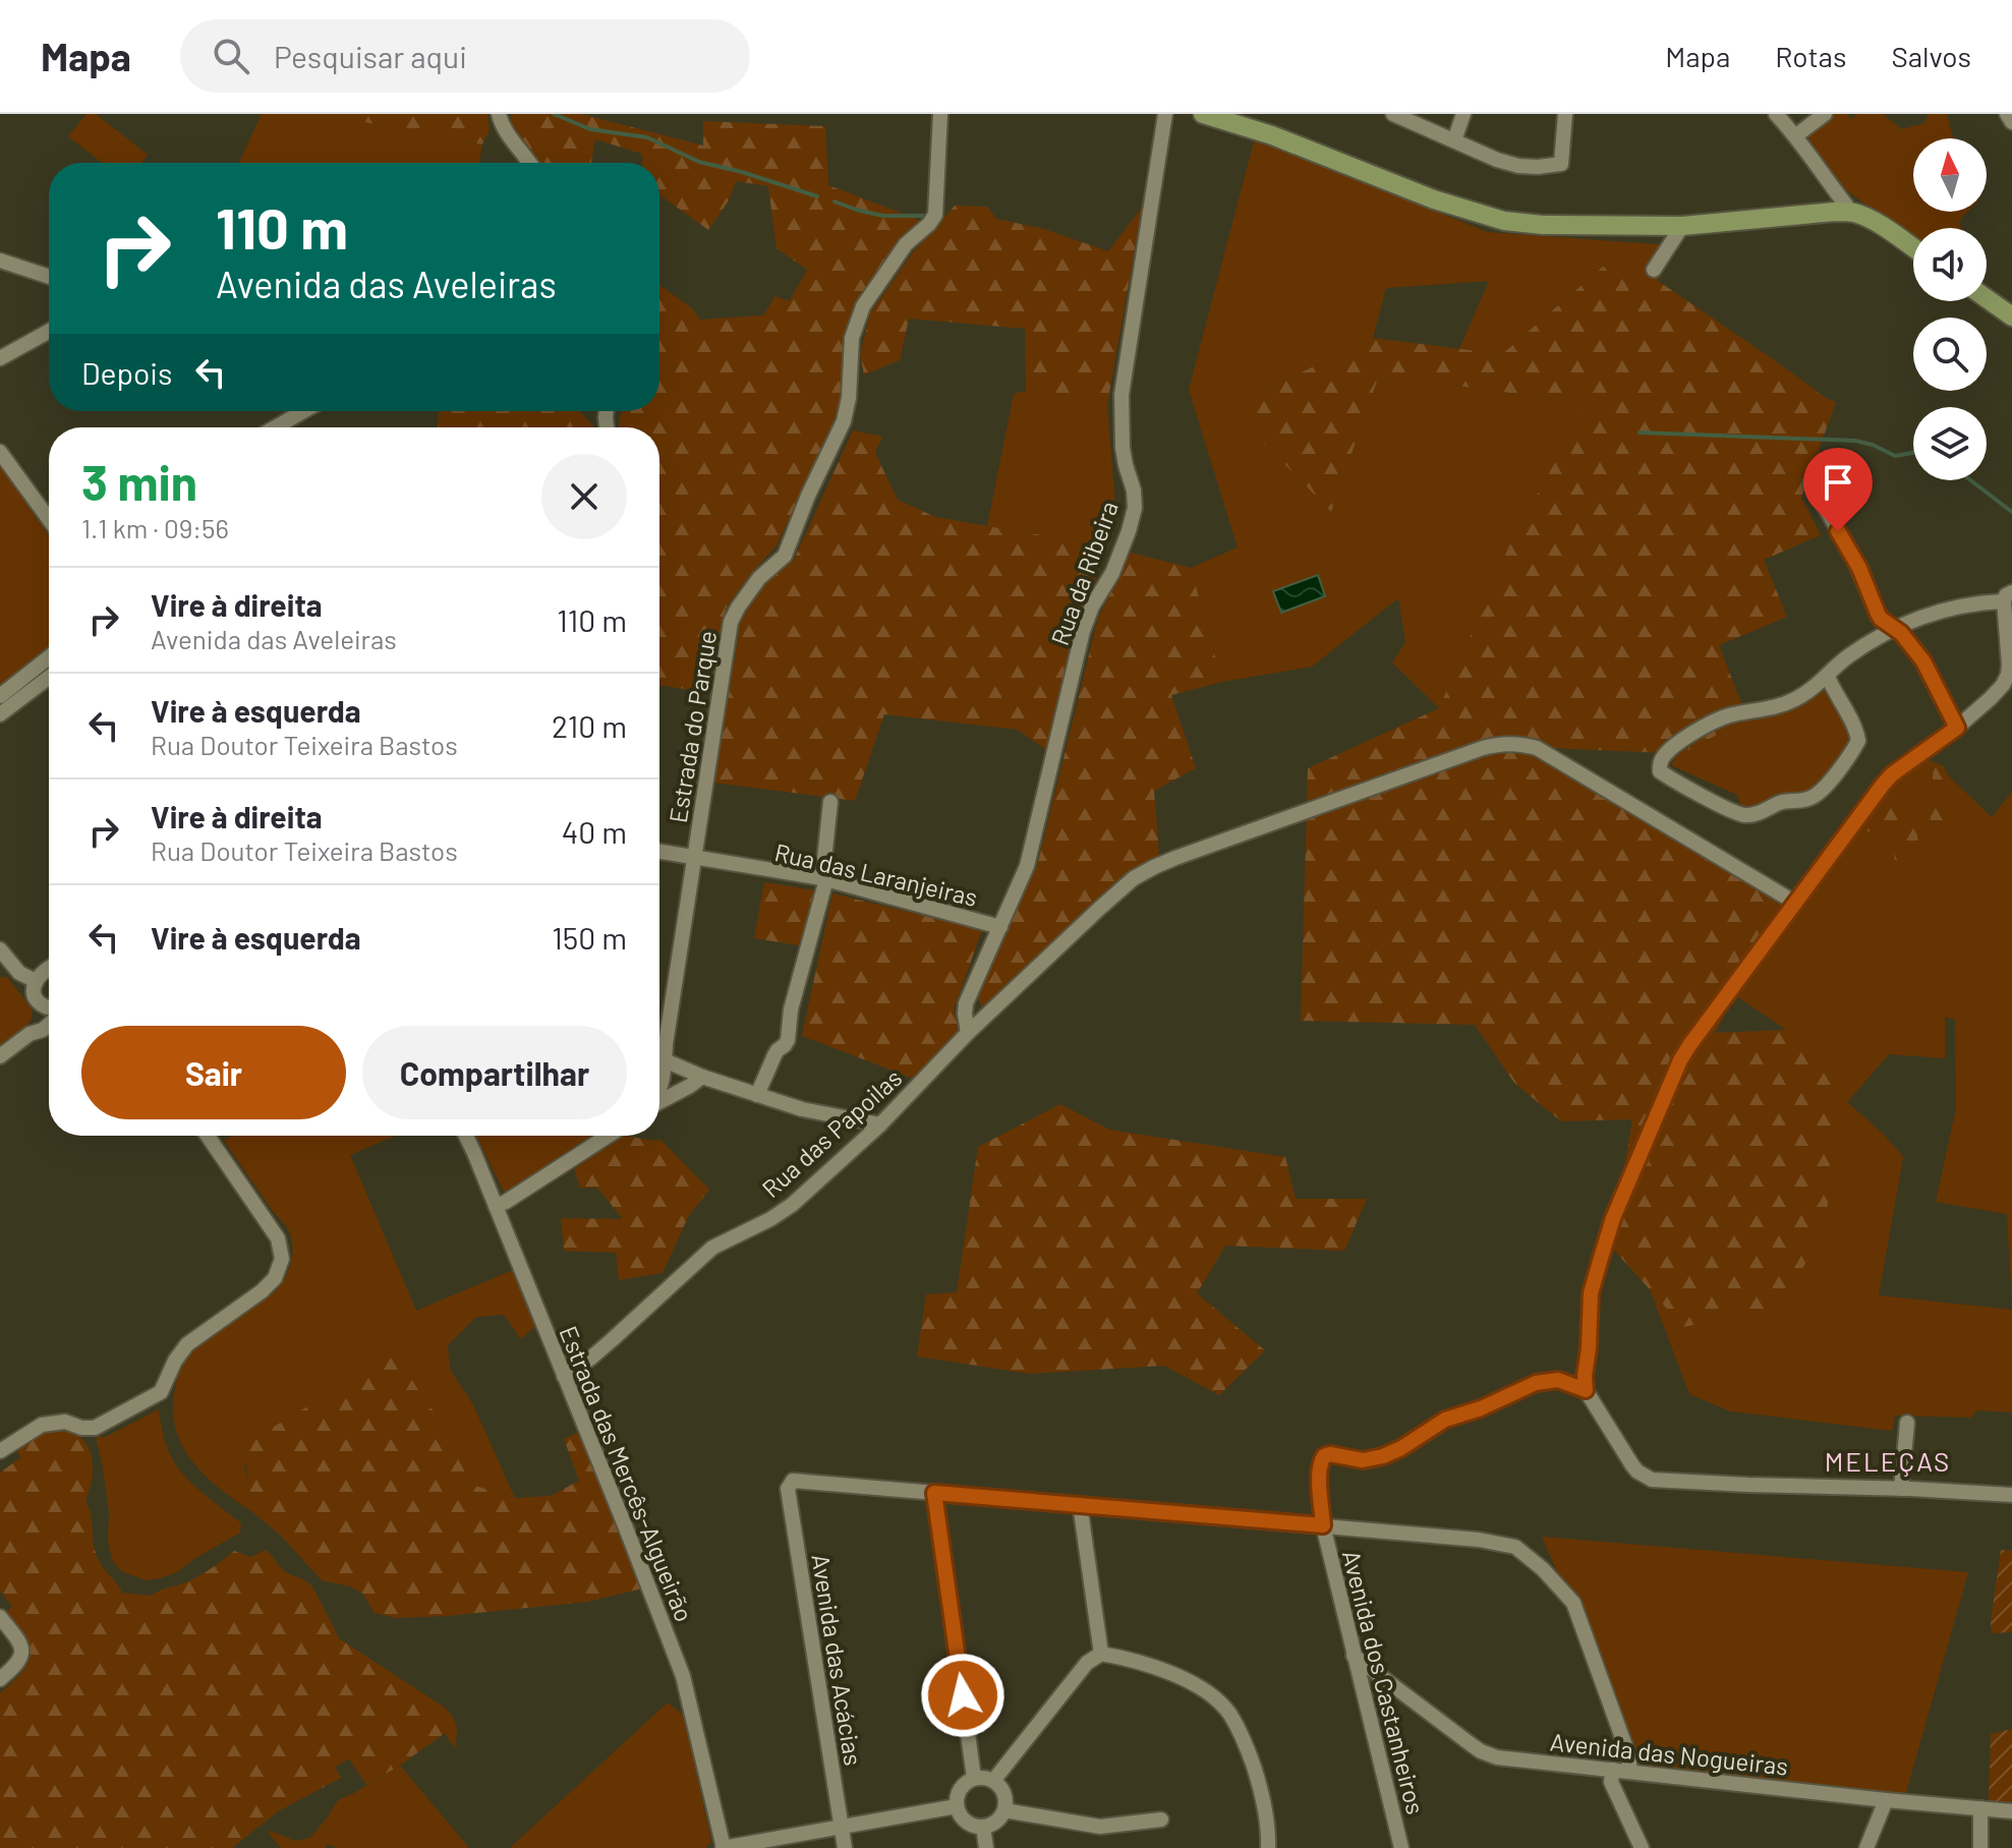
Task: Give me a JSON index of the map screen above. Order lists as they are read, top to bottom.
{
  "streets": {
    "street": [
      "Rua da Ribeira",
      "Estrada do Parque",
      "Rua das Laranjeiras",
      "Rua das Papoilas",
      "Estrada das Mercês-Algueirão",
      "Avenida das Acácias",
      "Avenida dos Castanheiros",
      "Avenida das Nogueiras"
    ]
  },
  "crossings": [
    ["Rua da Ribeira", "Rua das Laranjeiras"],
    ["Rua da Ribeira", "Rua das Papoilas"],
    ["Estrada do Parque", "Rua das Laranjeiras"],
    ["Rua das Papoilas", "Estrada das Mercês-Algueirão"],
    ["Avenida dos Castanheiros", "Avenida das Nogueiras"]
  ],
  "districts": ["MELEÇAS"],
  "north": "top",
  "page": {
    "header": "Mapa",
    "search": "Pesquisar aqui",
    "nav": ["Mapa", "Rotas", "Salvos"],
    "turn": ["110 m", "Avenida das Aveleiras"],
    "then": "Depois",
    "heading": ["3 min", "1.1 km · 09:56"],
    "list": [
      {
        "name": "Vire à direita",
        "note": "Avenida das Aveleiras",
        "value": "110 m"
      },
      {
        "name": "Vire à esquerda",
        "note": "Rua Doutor Teixeira Bastos",
        "value": "210 m"
      },
      {
        "name": "Vire à direita",
        "note": "Rua Doutor Teixeira Bastos",
        "value": "40 m"
      },
      {
        "name": "Vire à esquerda",
        "value": "150 m"
      }
    ],
    "buttons": ["Sair", "Compartilhar"]
  }
}
